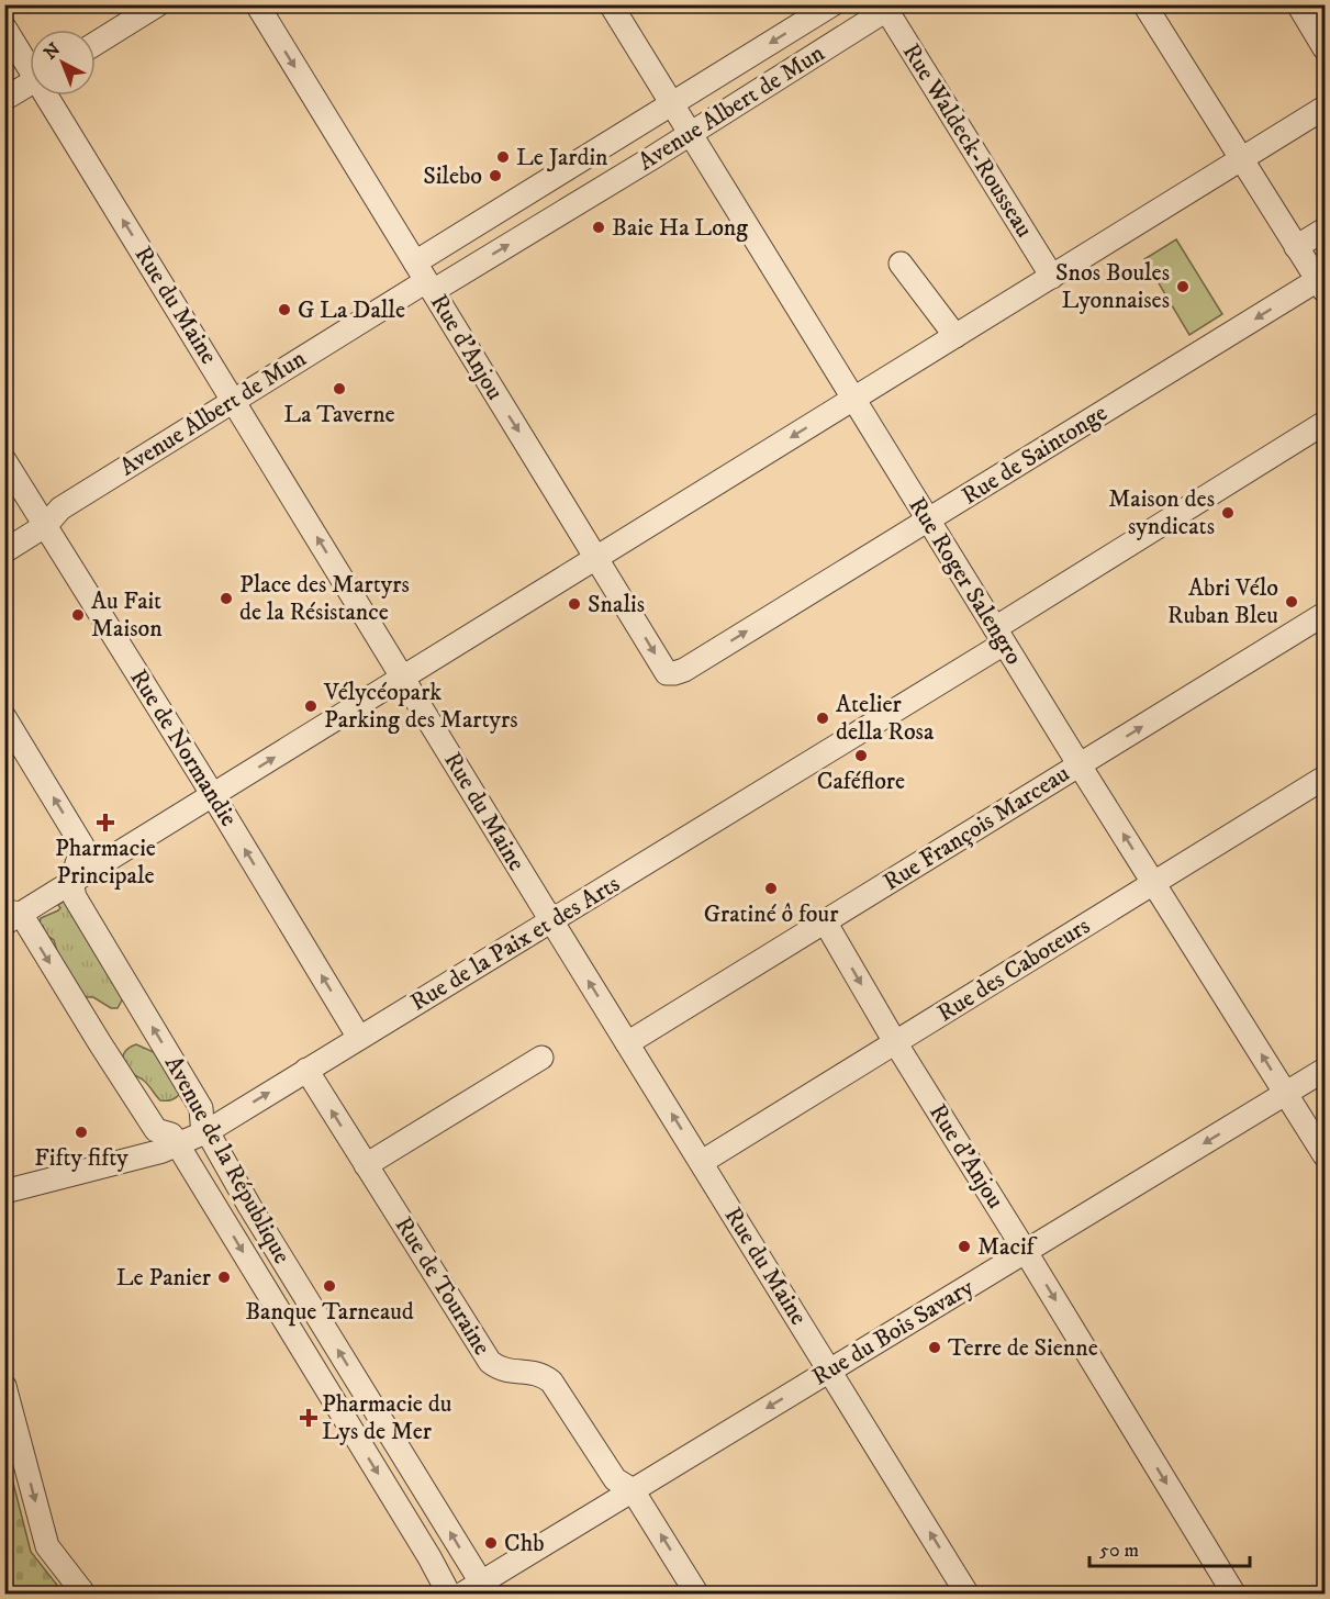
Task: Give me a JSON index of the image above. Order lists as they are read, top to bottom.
{
  "streets": {
    "street": [
      "Avenue Albert de Mun",
      "Rue Waldeck-Rousseau",
      "Rue du Maine",
      "Rue d'Anjou",
      "Rue de Saintonge",
      "Rue Roger Salengro",
      "Rue de Normandie",
      "Rue François Marceau",
      "Rue de la Paix et des Arts",
      "Rue des Caboteurs",
      "Avenue de la République",
      "Rue de Touraine",
      "Rue du Bois Savary"
    ]
  },
  "crossings": [
    ["Avenue Albert de Mun", "Rue Waldeck-Rousseau"],
    ["Avenue Albert de Mun", "Rue du Maine"],
    ["Avenue Albert de Mun", "Rue d'Anjou"],
    ["Avenue Albert de Mun", "Rue Roger Salengro"],
    ["Avenue Albert de Mun", "Rue de Normandie"],
    ["Rue du Maine", "Rue François Marceau"],
    ["Rue du Maine", "Rue de la Paix et des Arts"],
    ["Rue du Maine", "Rue des Caboteurs"],
    ["Rue du Maine", "Rue du Bois Savary"],
    ["Rue d'Anjou", "Rue de Saintonge"],
    ["Rue d'Anjou", "Rue François Marceau"],
    ["Rue d'Anjou", "Rue des Caboteurs"],
    ["Rue d'Anjou", "Rue du Bois Savary"],
    ["Rue de Saintonge", "Rue Roger Salengro"],
    ["Rue Roger Salengro", "Rue François Marceau"],
    ["Rue Roger Salengro", "Rue de la Paix et des Arts"],
    ["Rue Roger Salengro", "Rue des Caboteurs"],
    ["Rue Roger Salengro", "Rue du Bois Savary"],
    ["Rue de Normandie", "Rue de la Paix et des Arts"],
    ["Rue de la Paix et des Arts", "Avenue de la République"],
    ["Rue de la Paix et des Arts", "Rue de Touraine"],
    ["Avenue de la République", "Rue du Bois Savary"],
    ["Rue de Touraine", "Rue du Bois Savary"]
  ],
  "one_way": [
    "Rue du Maine",
    "Rue d'Anjou",
    "Rue de Normandie",
    "Rue François Marceau",
    "Rue du Bois Savary"
  ],
  "places": {
    "other": [
      "Le Jardin",
      "Silebo",
      "Baie Ha Long",
      "Snos Boules Lyonnaises",
      "G La Dalle",
      "La Taverne",
      "Maison des syndicats",
      "Place des Martyrs de la Résistance",
      "Abri Vélo Ruban Bleu",
      "Snalis",
      "Au Fait Maison",
      "Vélycéopark Parking des Martyrs",
      "Atelier della Rosa",
      "Caféflore",
      "Gratiné ô four",
      "Fifty fifty",
      "Macif",
      "Le Panier",
      "Banque Tarneaud",
      "Terre de Sienne",
      "Chb"
    ],
    "health": ["Pharmacie Principale", "Pharmacie du Lys de Mer"]
  },
  "scale_bar": "50 m",
  "north": "top left"
}
